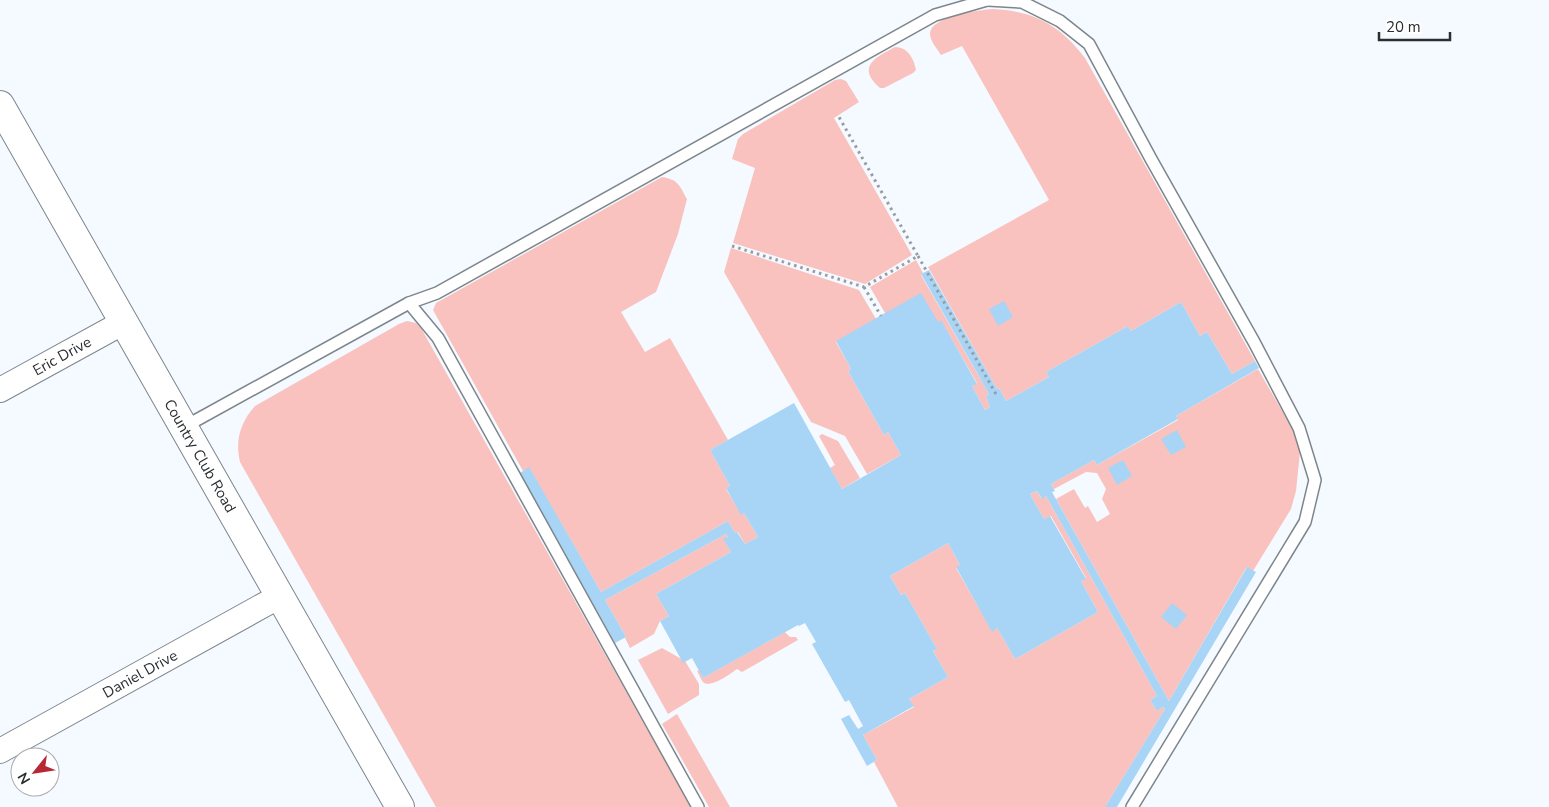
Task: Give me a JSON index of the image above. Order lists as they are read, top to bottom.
{
  "streets": {
    "street": ["Eric Drive", "Country Club Road", "Daniel Drive"]
  },
  "crossings": [
    ["Eric Drive", "Country Club Road"],
    ["Country Club Road", "Daniel Drive"]
  ],
  "scale_bar": "20 m",
  "north": "bottom left"
}
